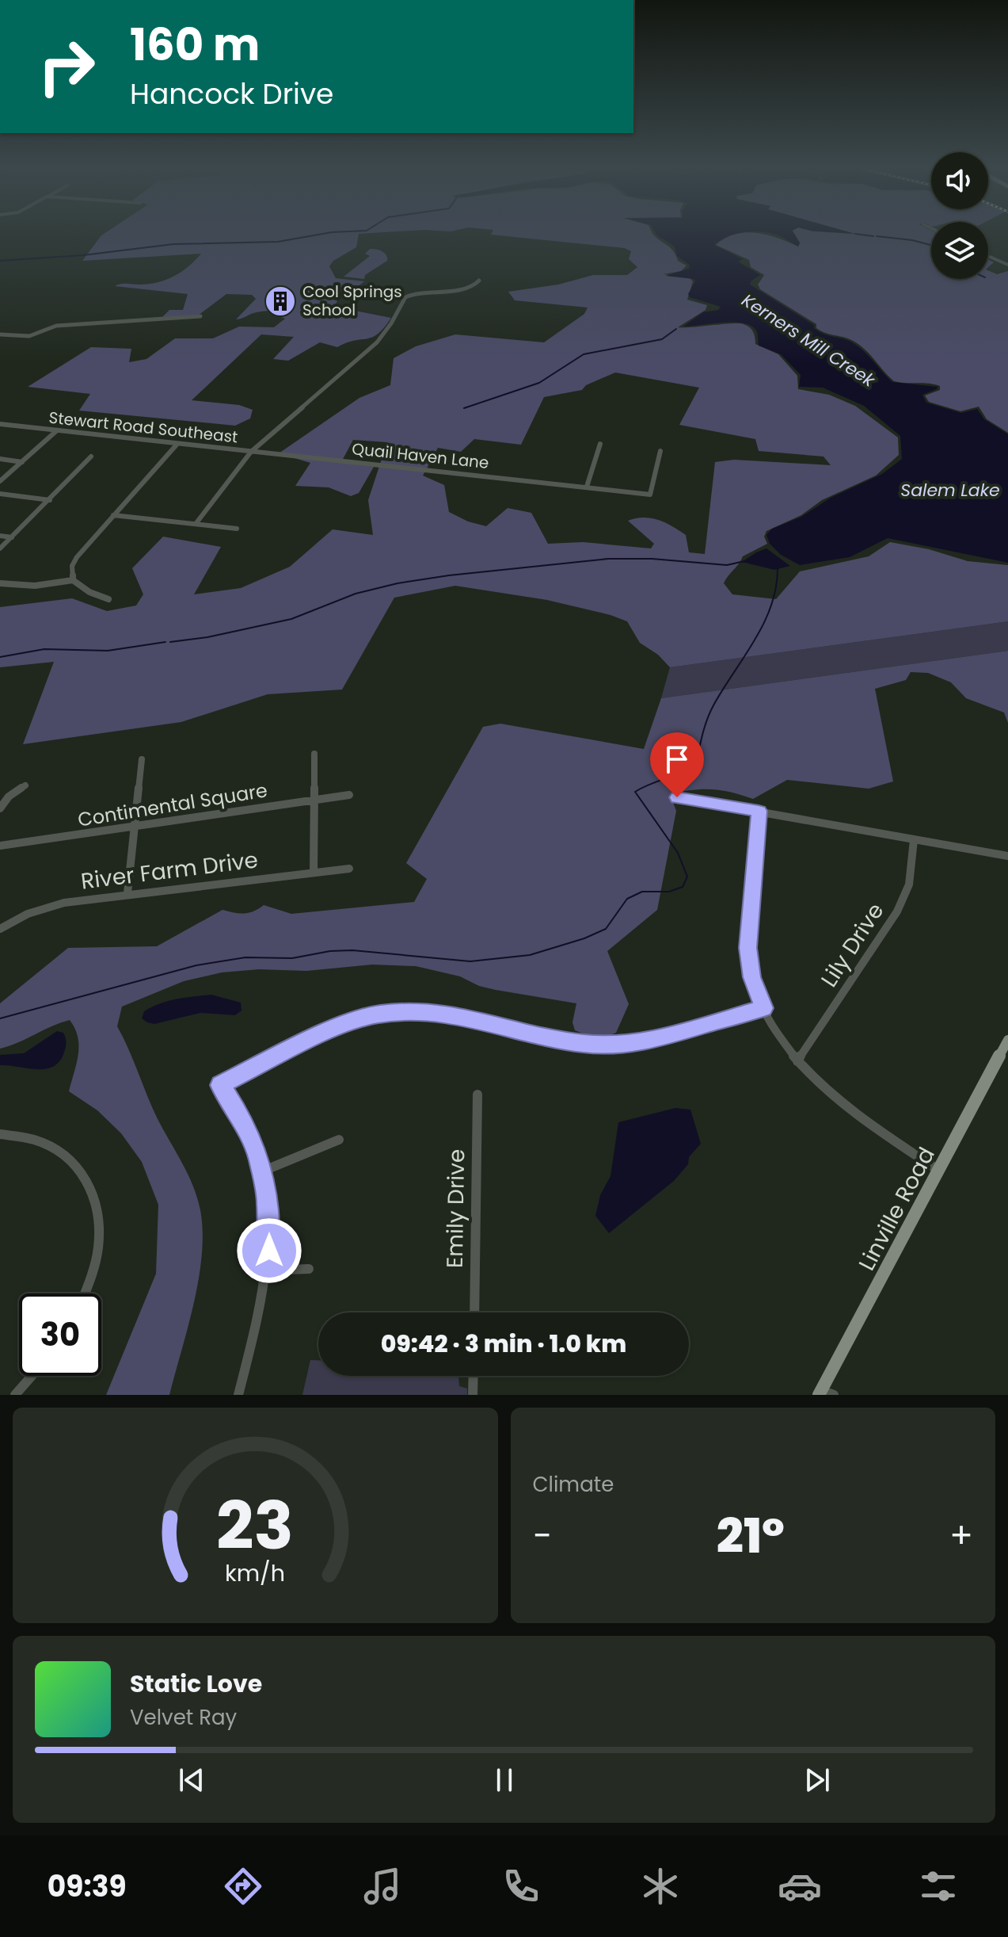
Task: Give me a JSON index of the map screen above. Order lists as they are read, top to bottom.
{
  "streets": {
    "main road": ["Linville Road"],
    "street": [
      "Stewart Road Southeast",
      "Quail Haven Lane",
      "Contimental Square",
      "River Farm Drive",
      "Lily Drive",
      "Emily Drive"
    ]
  },
  "crossings": [
    ["Stewart Road Southeast", "Quail Haven Lane"]
  ],
  "water": ["Kerners Mill Creek", "Salem Lake"],
  "places": {
    "building": ["Cool Springs School"]
  },
  "page": {
    "turn": ["160 m", "Hancock Drive"],
    "limit": "30",
    "trip": "09:42 · 3 min · 1.0 km",
    "tile": "Climate",
    "heat": ["−", "21°", "+"],
    "song": ["Static Love", "Velvet Ray"],
    "tabs": "09:39",
    "gauge": ["23", "km/h"]
  }
}
